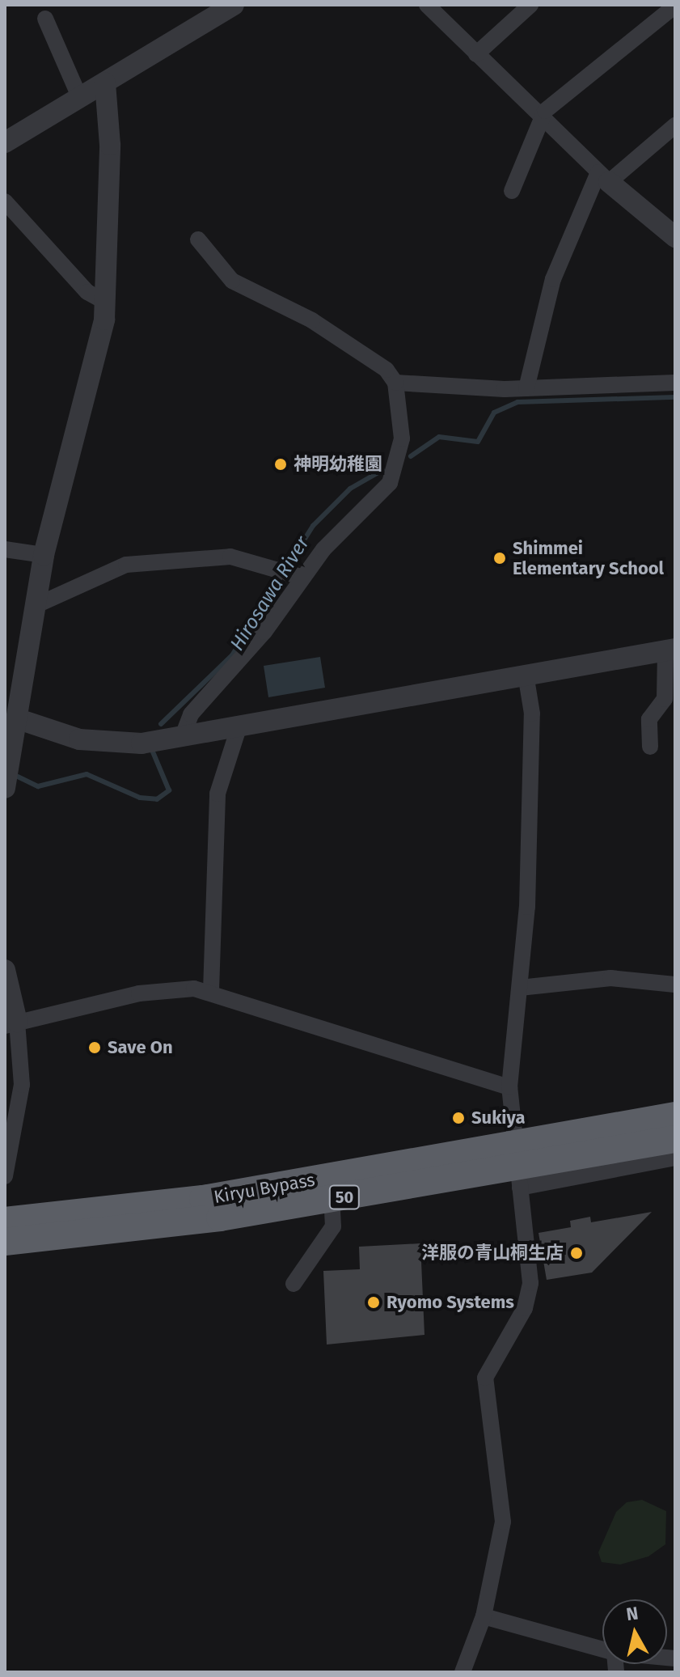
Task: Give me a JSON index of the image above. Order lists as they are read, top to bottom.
{
  "streets": {
    "highway": ["Kiryu Bypass", "50"]
  },
  "water": ["Hirosawa River"],
  "places": [
    "神明幼稚園",
    "Shimmei Elementary School",
    "Save On",
    "Sukiya",
    "洋服の青山桐生店",
    "Ryomo Systems"
  ],
  "north": "top"
}
